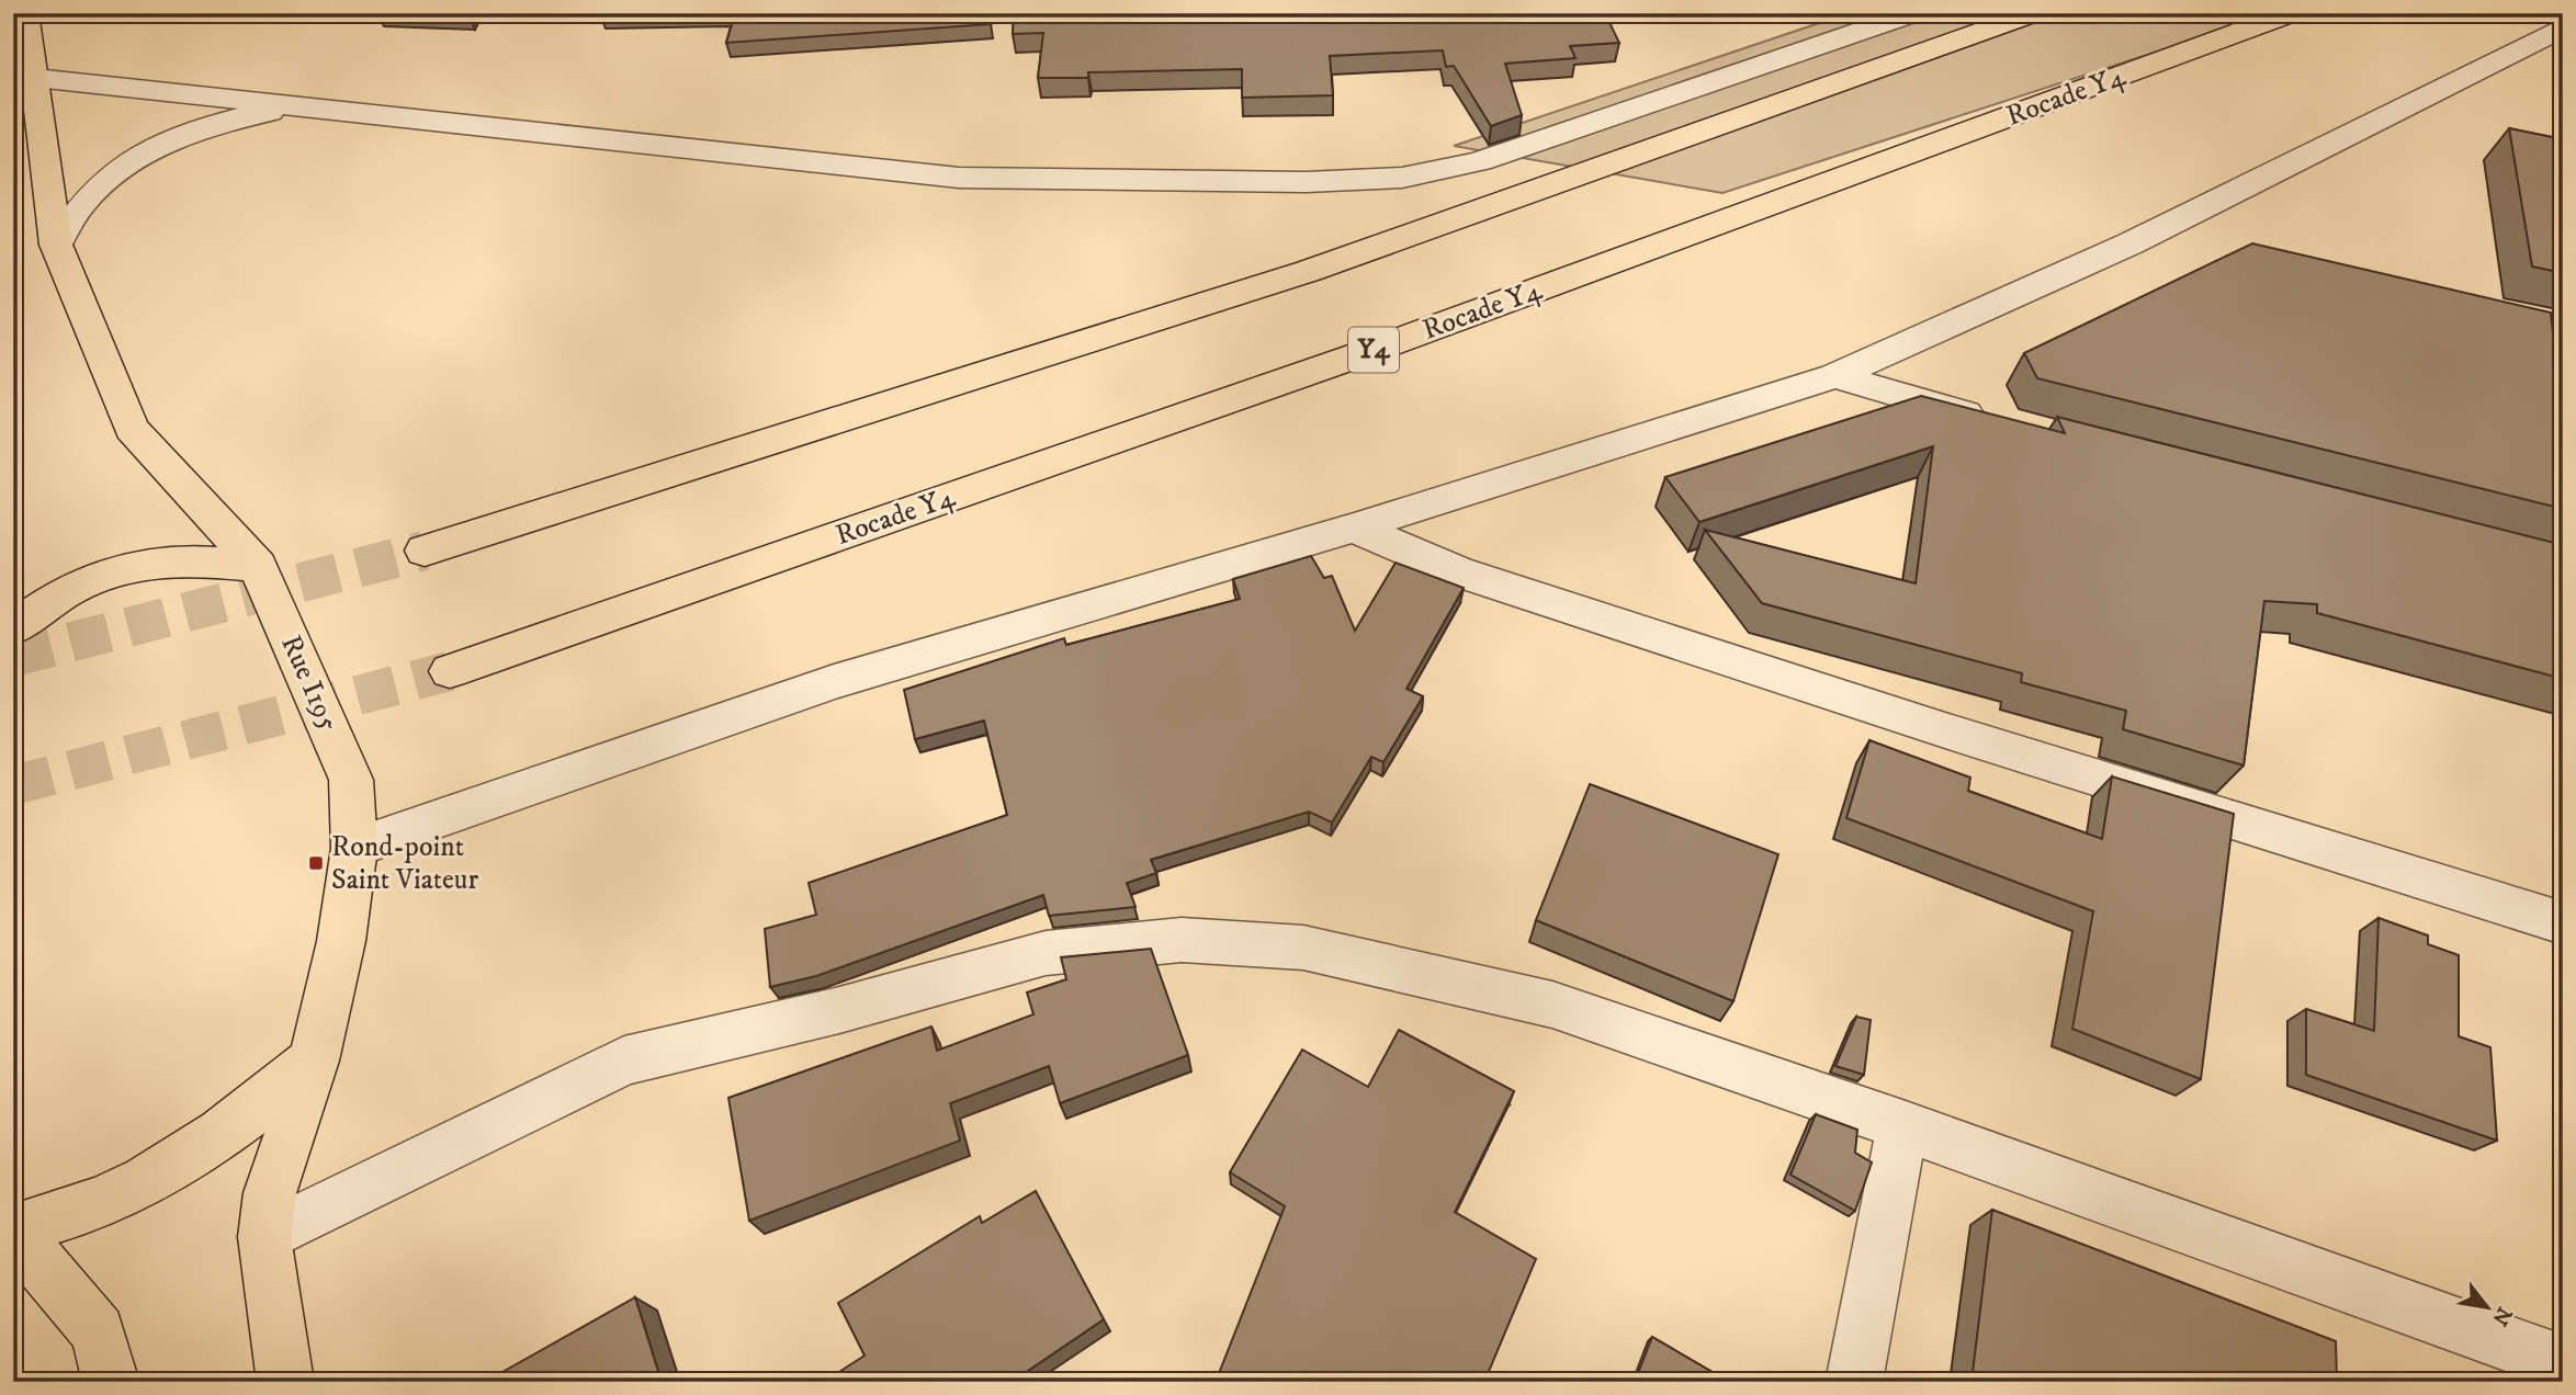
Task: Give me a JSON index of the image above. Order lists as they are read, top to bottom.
{
  "streets": {
    "main road": ["Rocade Y4", "Y4", "Rue I195"]
  },
  "places": {
    "transit": ["Rond-point Saint Viateur"]
  },
  "north": "bottom right"
}
